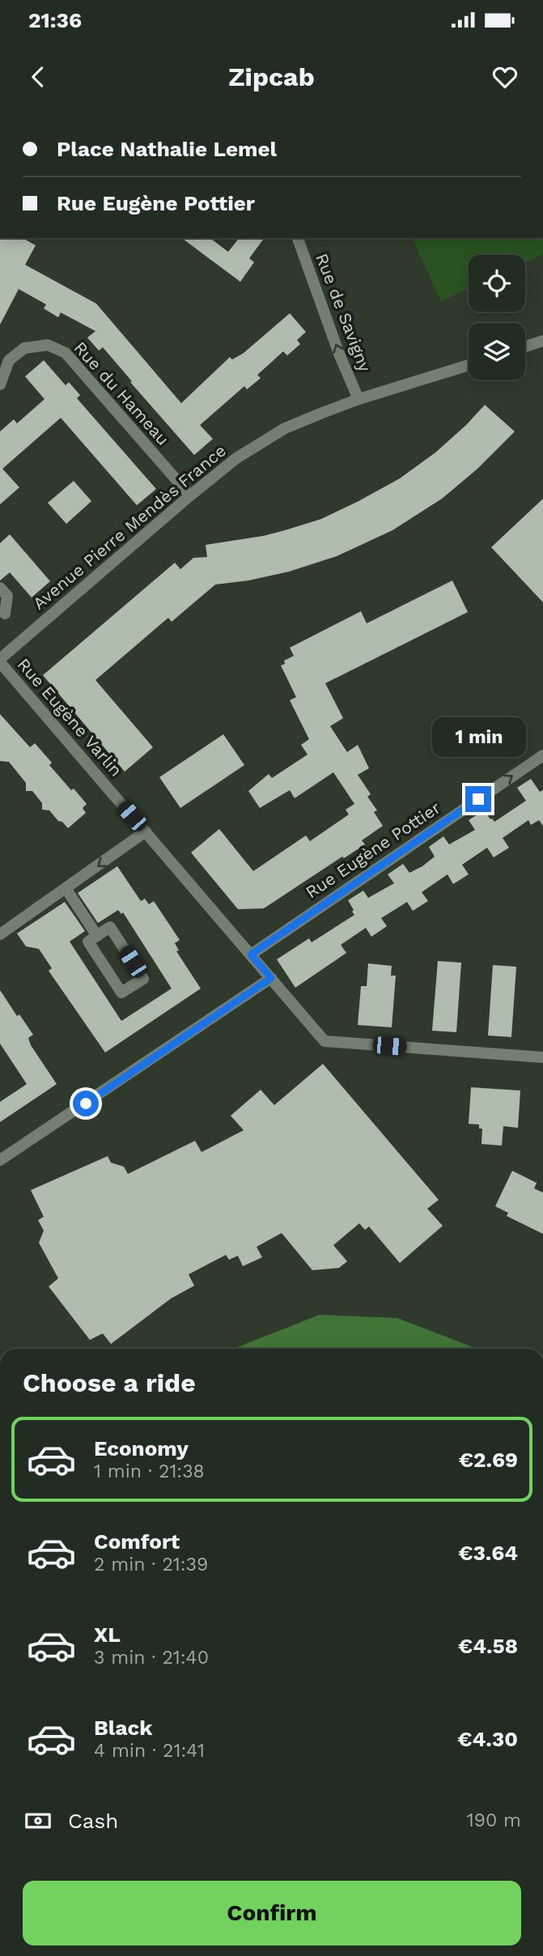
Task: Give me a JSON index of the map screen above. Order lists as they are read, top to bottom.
{
  "streets": {
    "street": [
      "Rue de Savigny",
      "Rue du Hameau",
      "Avenue Pierre Mendès France",
      "Rue Eugène Varlin",
      "Rue Eugène Pottier"
    ]
  },
  "crossings": [
    ["Rue de Savigny", "Avenue Pierre Mendès France"],
    ["Rue du Hameau", "Avenue Pierre Mendès France"],
    ["Avenue Pierre Mendès France", "Rue Eugène Varlin"],
    ["Rue Eugène Varlin", "Rue Eugène Pottier"]
  ],
  "one_way": ["Rue de Savigny", "Rue Eugène Pottier"],
  "page": {
    "status": "21:36",
    "header": "Zipcab",
    "banner": ["Place Nathalie Lemel", "Rue Eugène Pottier"],
    "bubble": "1 min",
    "heading": "Choose a ride",
    "list": [
      {
        "name": "Economy",
        "note": "1 min · 21:38",
        "value": "€2.69"
      },
      {
        "name": "Comfort",
        "note": "2 min · 21:39",
        "value": "€3.64"
      },
      {
        "name": "XL",
        "note": "3 min · 21:40",
        "value": "€4.58"
      },
      {
        "name": "Black",
        "note": "4 min · 21:41",
        "value": "€4.30"
      }
    ],
    "pay": ["Cash", "190 m"],
    "buttons": "Confirm"
  }
}
